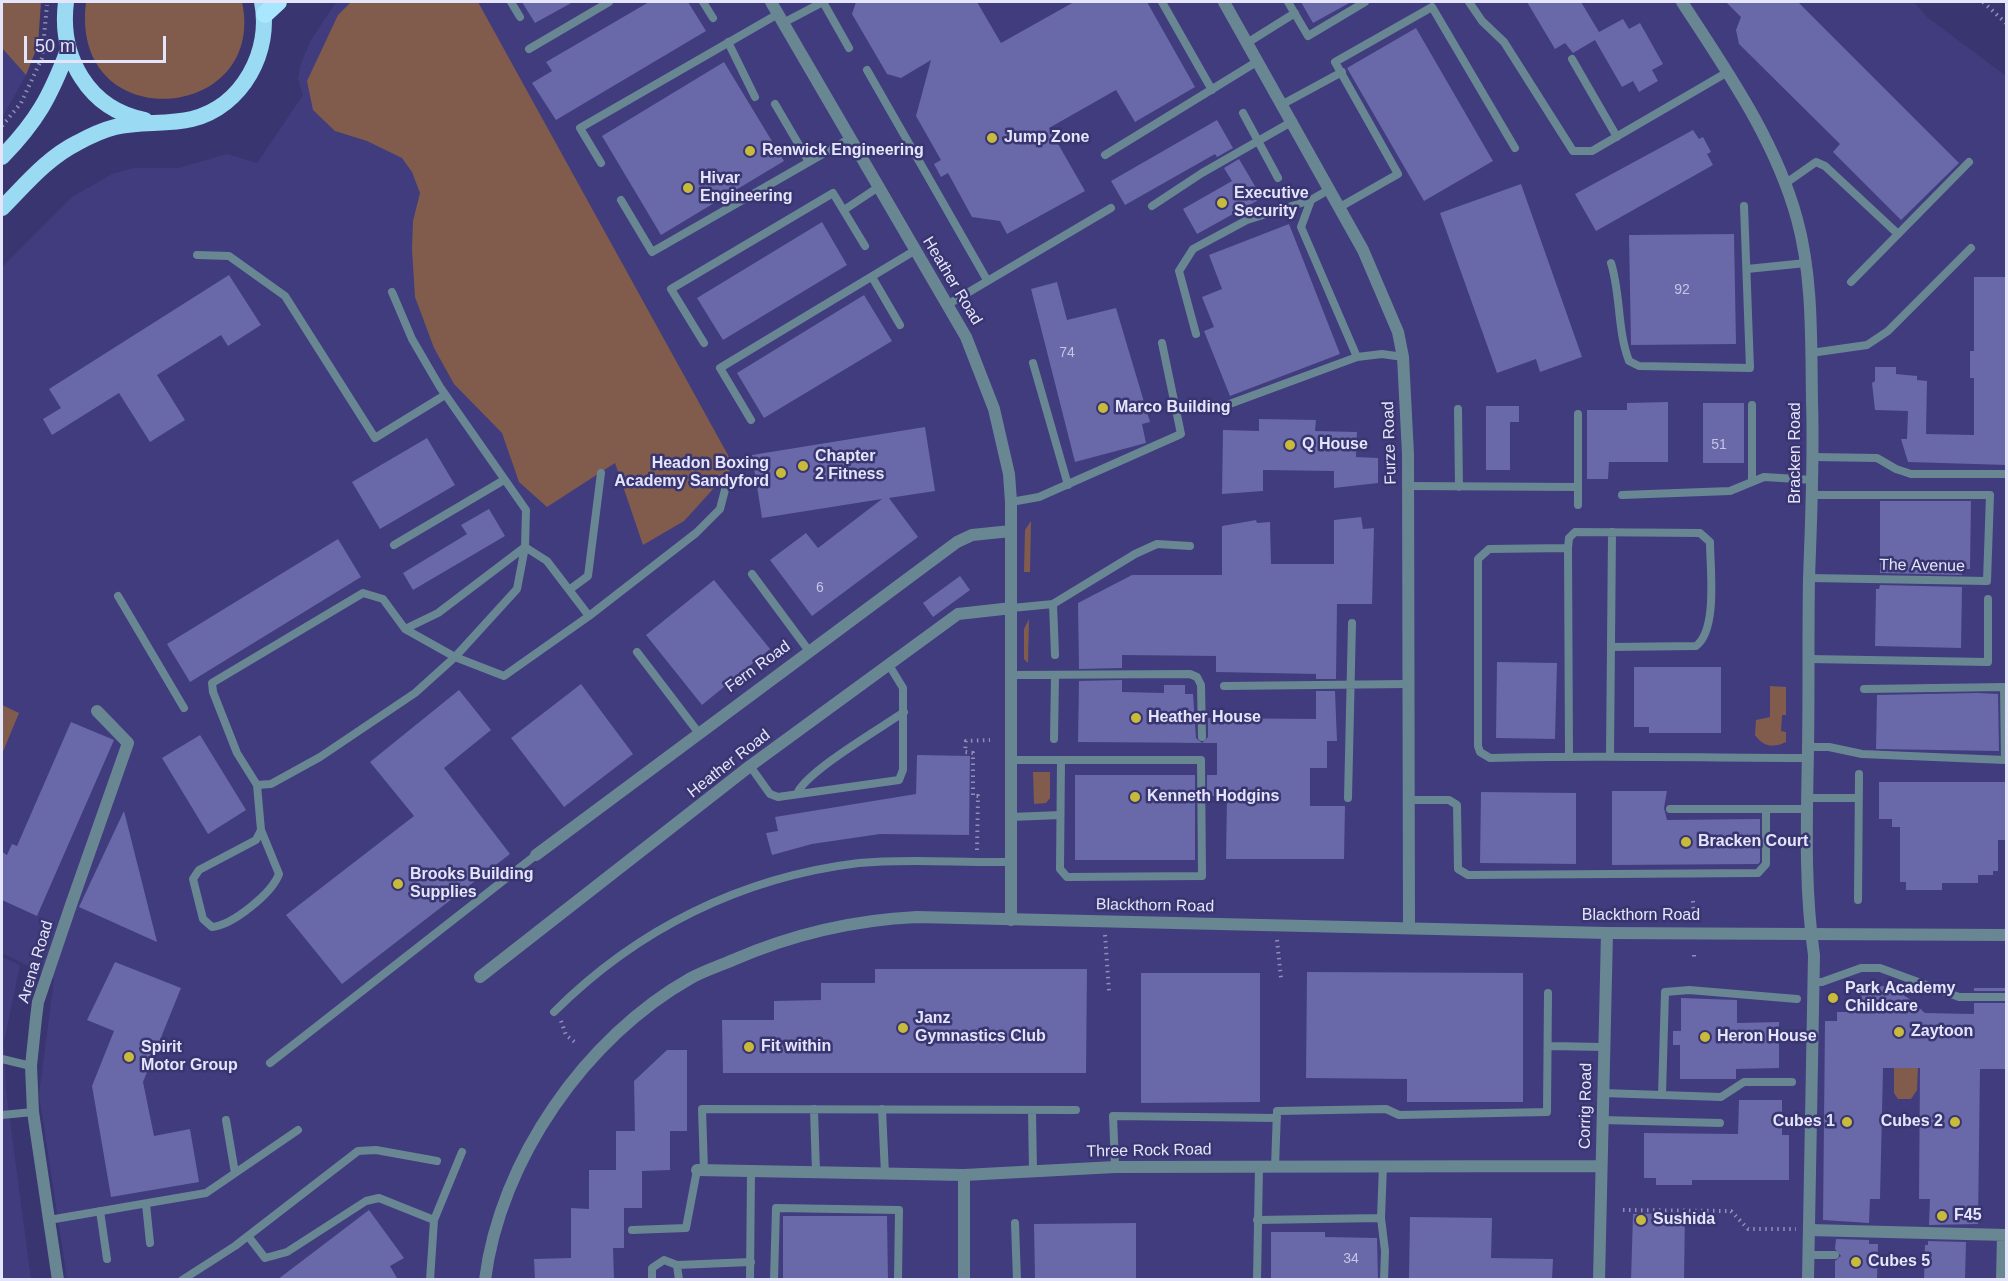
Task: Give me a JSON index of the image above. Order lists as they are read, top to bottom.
{
  "streets": {
    "street": [
      "Heather Road",
      "Furze Road",
      "Bracken Road",
      "Fern Road",
      "Blackthorn Road",
      "Arena Road",
      "Corrig Road",
      "Three Rock Road"
    ],
    "lane": ["The Avenue"]
  },
  "crossings": [
    ["Heather Road", "Fern Road"],
    ["Heather Road", "Blackthorn Road"],
    ["Furze Road", "Blackthorn Road"],
    ["Bracken Road", "The Avenue"],
    ["Bracken Road", "Blackthorn Road"],
    ["Blackthorn Road", "Corrig Road"],
    ["Corrig Road", "Three Rock Road"]
  ],
  "places": [
    "Jump Zone",
    "Renwick Engineering",
    "Hivar Engineering",
    "Executive Security",
    "Marco Building",
    "Q House",
    "Chapter 2 Fitness",
    "Headon Boxing Academy Sandyford",
    "Heather House",
    "Kenneth Hodgins",
    "Bracken Court",
    "Brooks Building Supplies",
    "Park Academy Childcare",
    "Janz Gymnastics Club",
    "Zaytoon",
    "Heron House",
    "Fit within",
    "Spirit Motor Group",
    "Cubes 1",
    "Cubes 2",
    "F45",
    "Sushida",
    "Cubes 5"
  ],
  "house_numbers": [
    "92",
    "74",
    "51",
    "6",
    "34"
  ],
  "scale_bar": "50 m"
}
